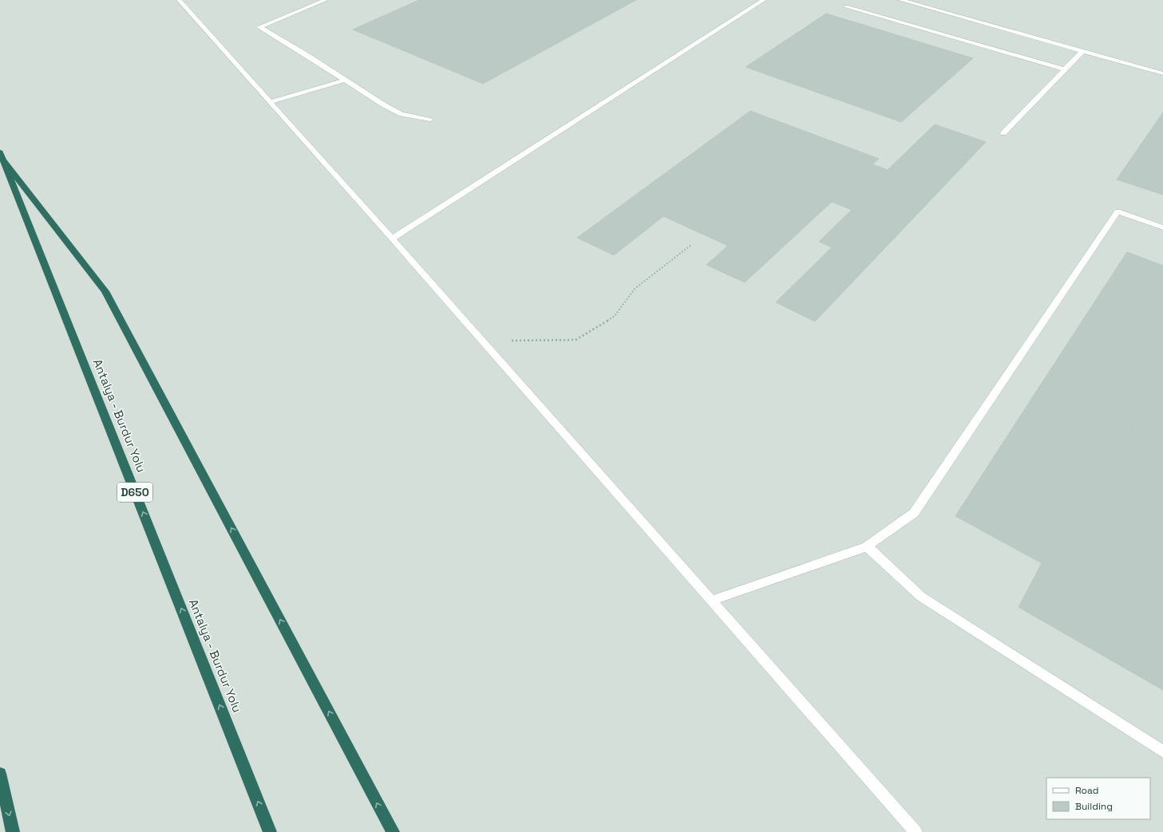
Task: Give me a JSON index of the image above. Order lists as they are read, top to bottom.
{
  "streets": {
    "highway": ["Antalya - Burdur Yolu", "D650"]
  },
  "legend": ["Road", "Building"]
}
